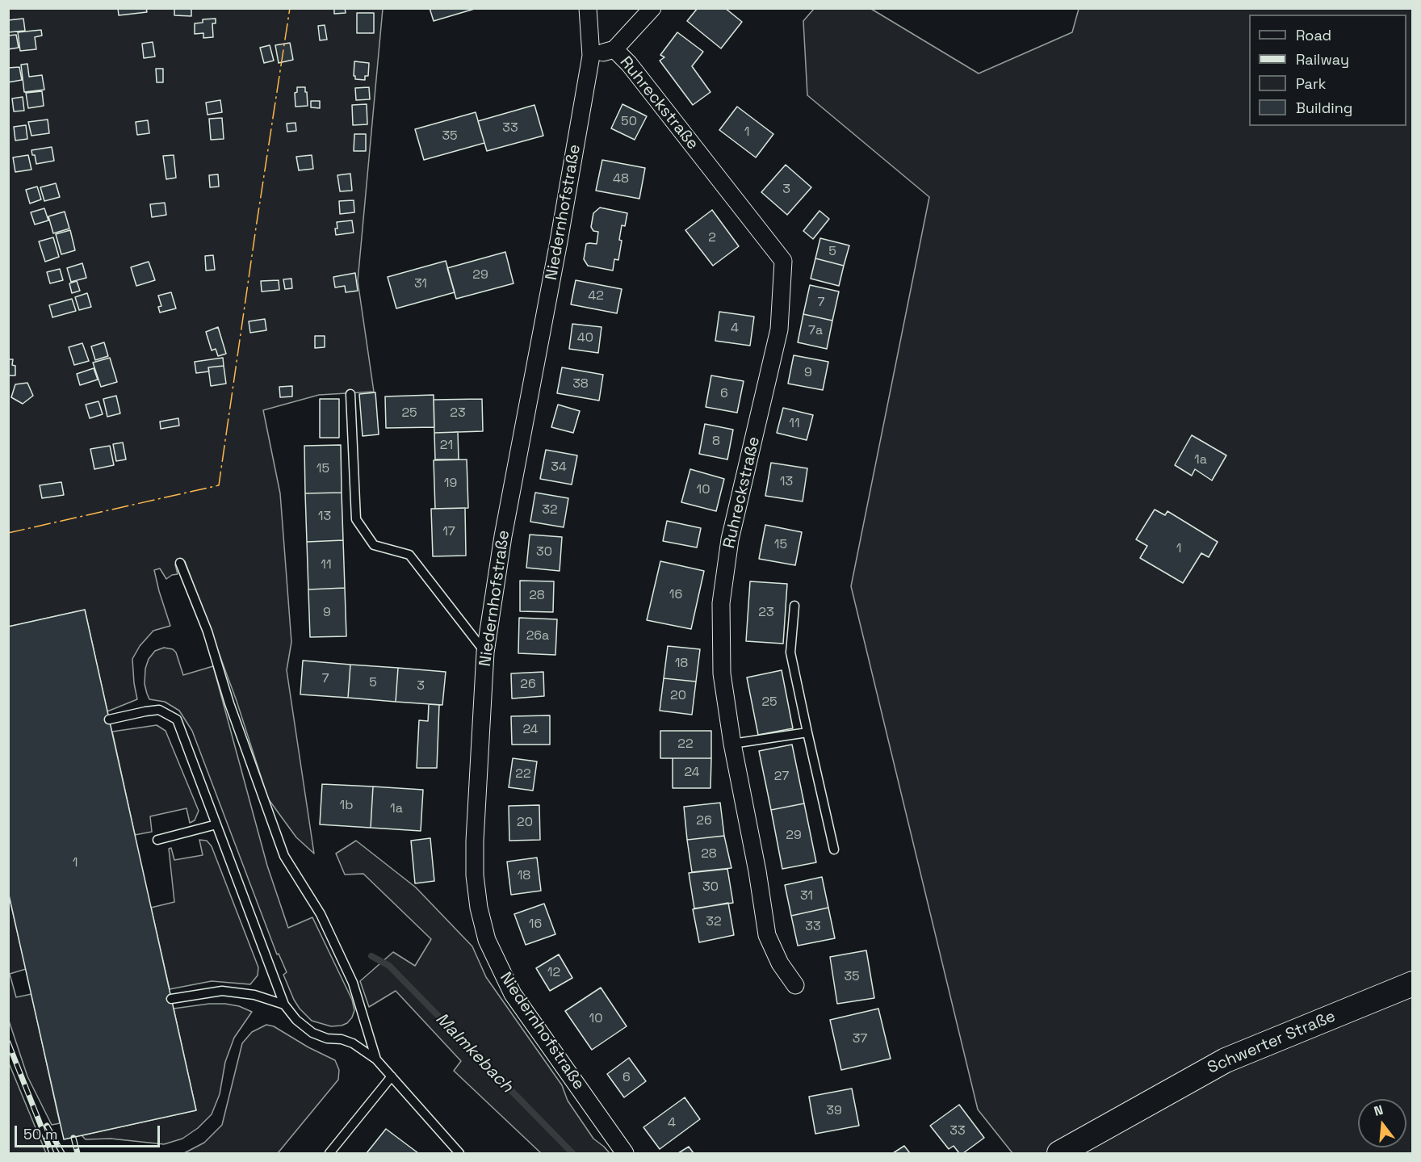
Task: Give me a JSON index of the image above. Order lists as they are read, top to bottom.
{
  "streets": {
    "main road": ["Schwerter Straße"],
    "street": ["Ruhreckstraße", "Niedernhofstraße"]
  },
  "water": ["Malmkebach"],
  "house_numbers": [
    "50",
    "33",
    "1",
    "35",
    "48",
    "3",
    "2",
    "5",
    "29",
    "31",
    "42",
    "7",
    "4",
    "7a",
    "40",
    "9",
    "38",
    "6",
    "25",
    "23",
    "11",
    "8",
    "21",
    "1a",
    "34",
    "15",
    "13",
    "19",
    "10",
    "32",
    "13",
    "17",
    "15",
    "1",
    "30",
    "11",
    "16",
    "28",
    "9",
    "23",
    "26a",
    "18",
    "7",
    "5",
    "26",
    "3",
    "20",
    "25",
    "24",
    "22",
    "24",
    "22",
    "27",
    "1b",
    "1a",
    "26",
    "20",
    "29",
    "28",
    "1",
    "18",
    "30",
    "31",
    "32",
    "16",
    "33",
    "12",
    "35",
    "10",
    "37",
    "6",
    "39",
    "4",
    "33"
  ],
  "legend": [
    "Road",
    "Railway",
    "Park",
    "Building"
  ],
  "scale_bar": "50 m",
  "north": "top"
}
